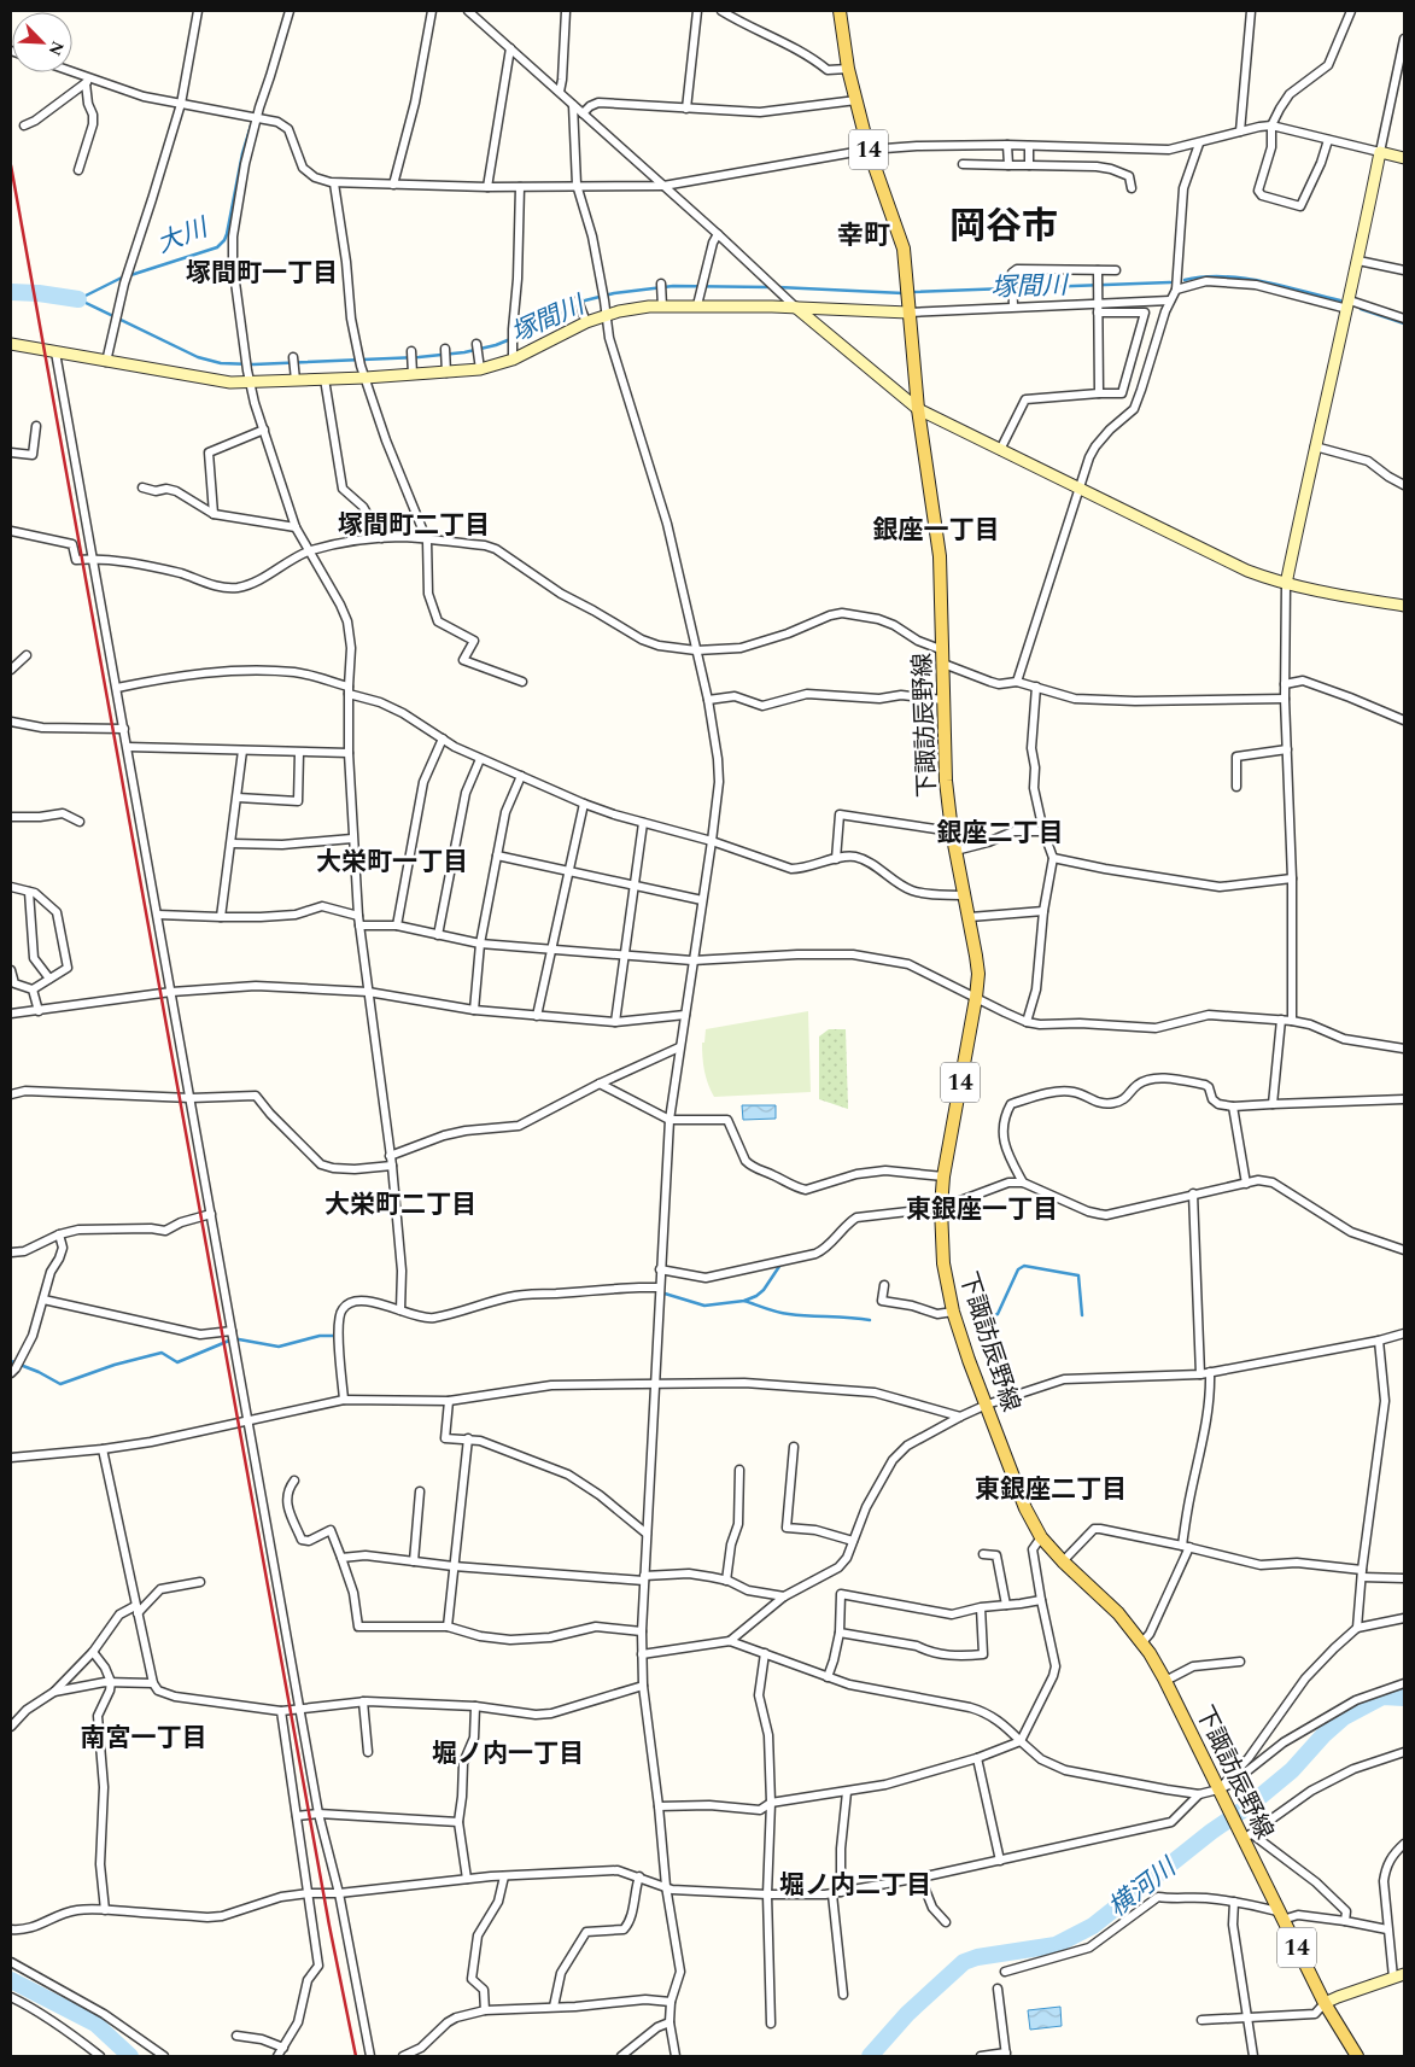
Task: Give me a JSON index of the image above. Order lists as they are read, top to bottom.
{
  "streets": {
    "main road": ["14", "下諏訪辰野線"]
  },
  "districts": [
    "岡谷市",
    "幸町",
    "塚間町一丁目",
    "塚間町二丁目",
    "銀座一丁目",
    "銀座二丁目",
    "大栄町一丁目",
    "大栄町二丁目",
    "東銀座一丁目",
    "東銀座二丁目",
    "南宮一丁目",
    "堀ノ内一丁目",
    "堀ノ内二丁目"
  ],
  "water": ["大川", "塚間川", "横河川"],
  "north": "bottom right"
}
